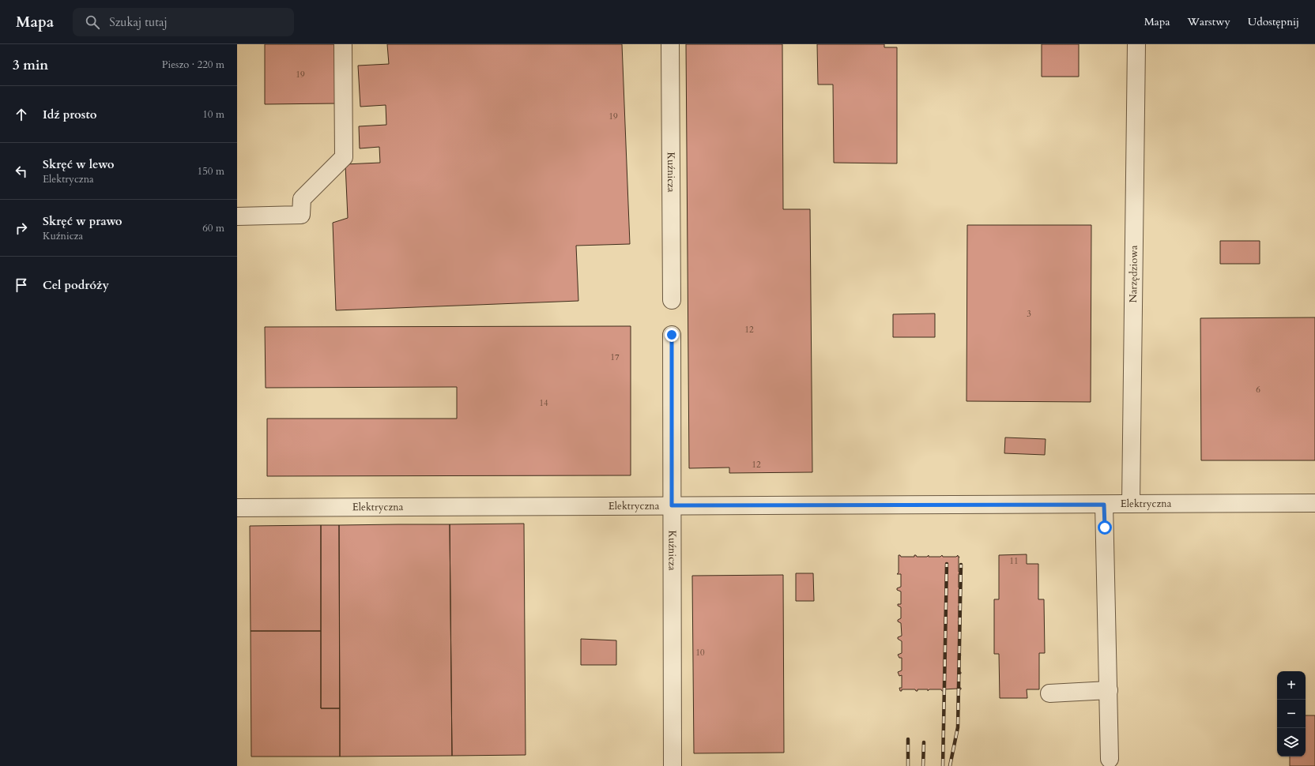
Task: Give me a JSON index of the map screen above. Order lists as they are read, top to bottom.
{
  "streets": {
    "street": ["Kuźnicza", "Narzędziowa", "Elektryczna"]
  },
  "crossings": [
    ["Kuźnicza", "Elektryczna"],
    ["Narzędziowa", "Elektryczna"]
  ],
  "house_numbers": [
    "19",
    "19",
    "3",
    "12",
    "17",
    "6",
    "14",
    "12",
    "11",
    "10"
  ],
  "page": {
    "header": "Mapa",
    "search": "Szukaj tutaj",
    "nav": ["Mapa", "Warstwy", "Udostępnij"],
    "heading": ["3 min", "Pieszo · 220 m"],
    "list": [
      ["Idź prosto", "10 m"],
      ["Skręć w lewo", "Elektryczna", "150 m"],
      ["Skręć w prawo", "Kuźnicza", "60 m"],
      "Cel podróży"
    ],
    "map_buttons": ["+", "−"]
  }
}
